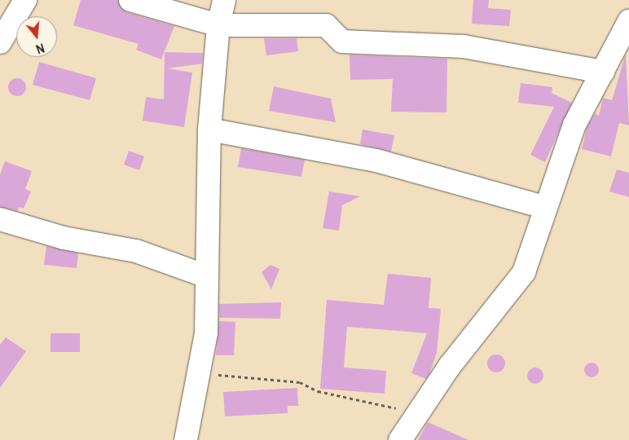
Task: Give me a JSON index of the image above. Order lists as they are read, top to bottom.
{
  "north": "bottom"
}
